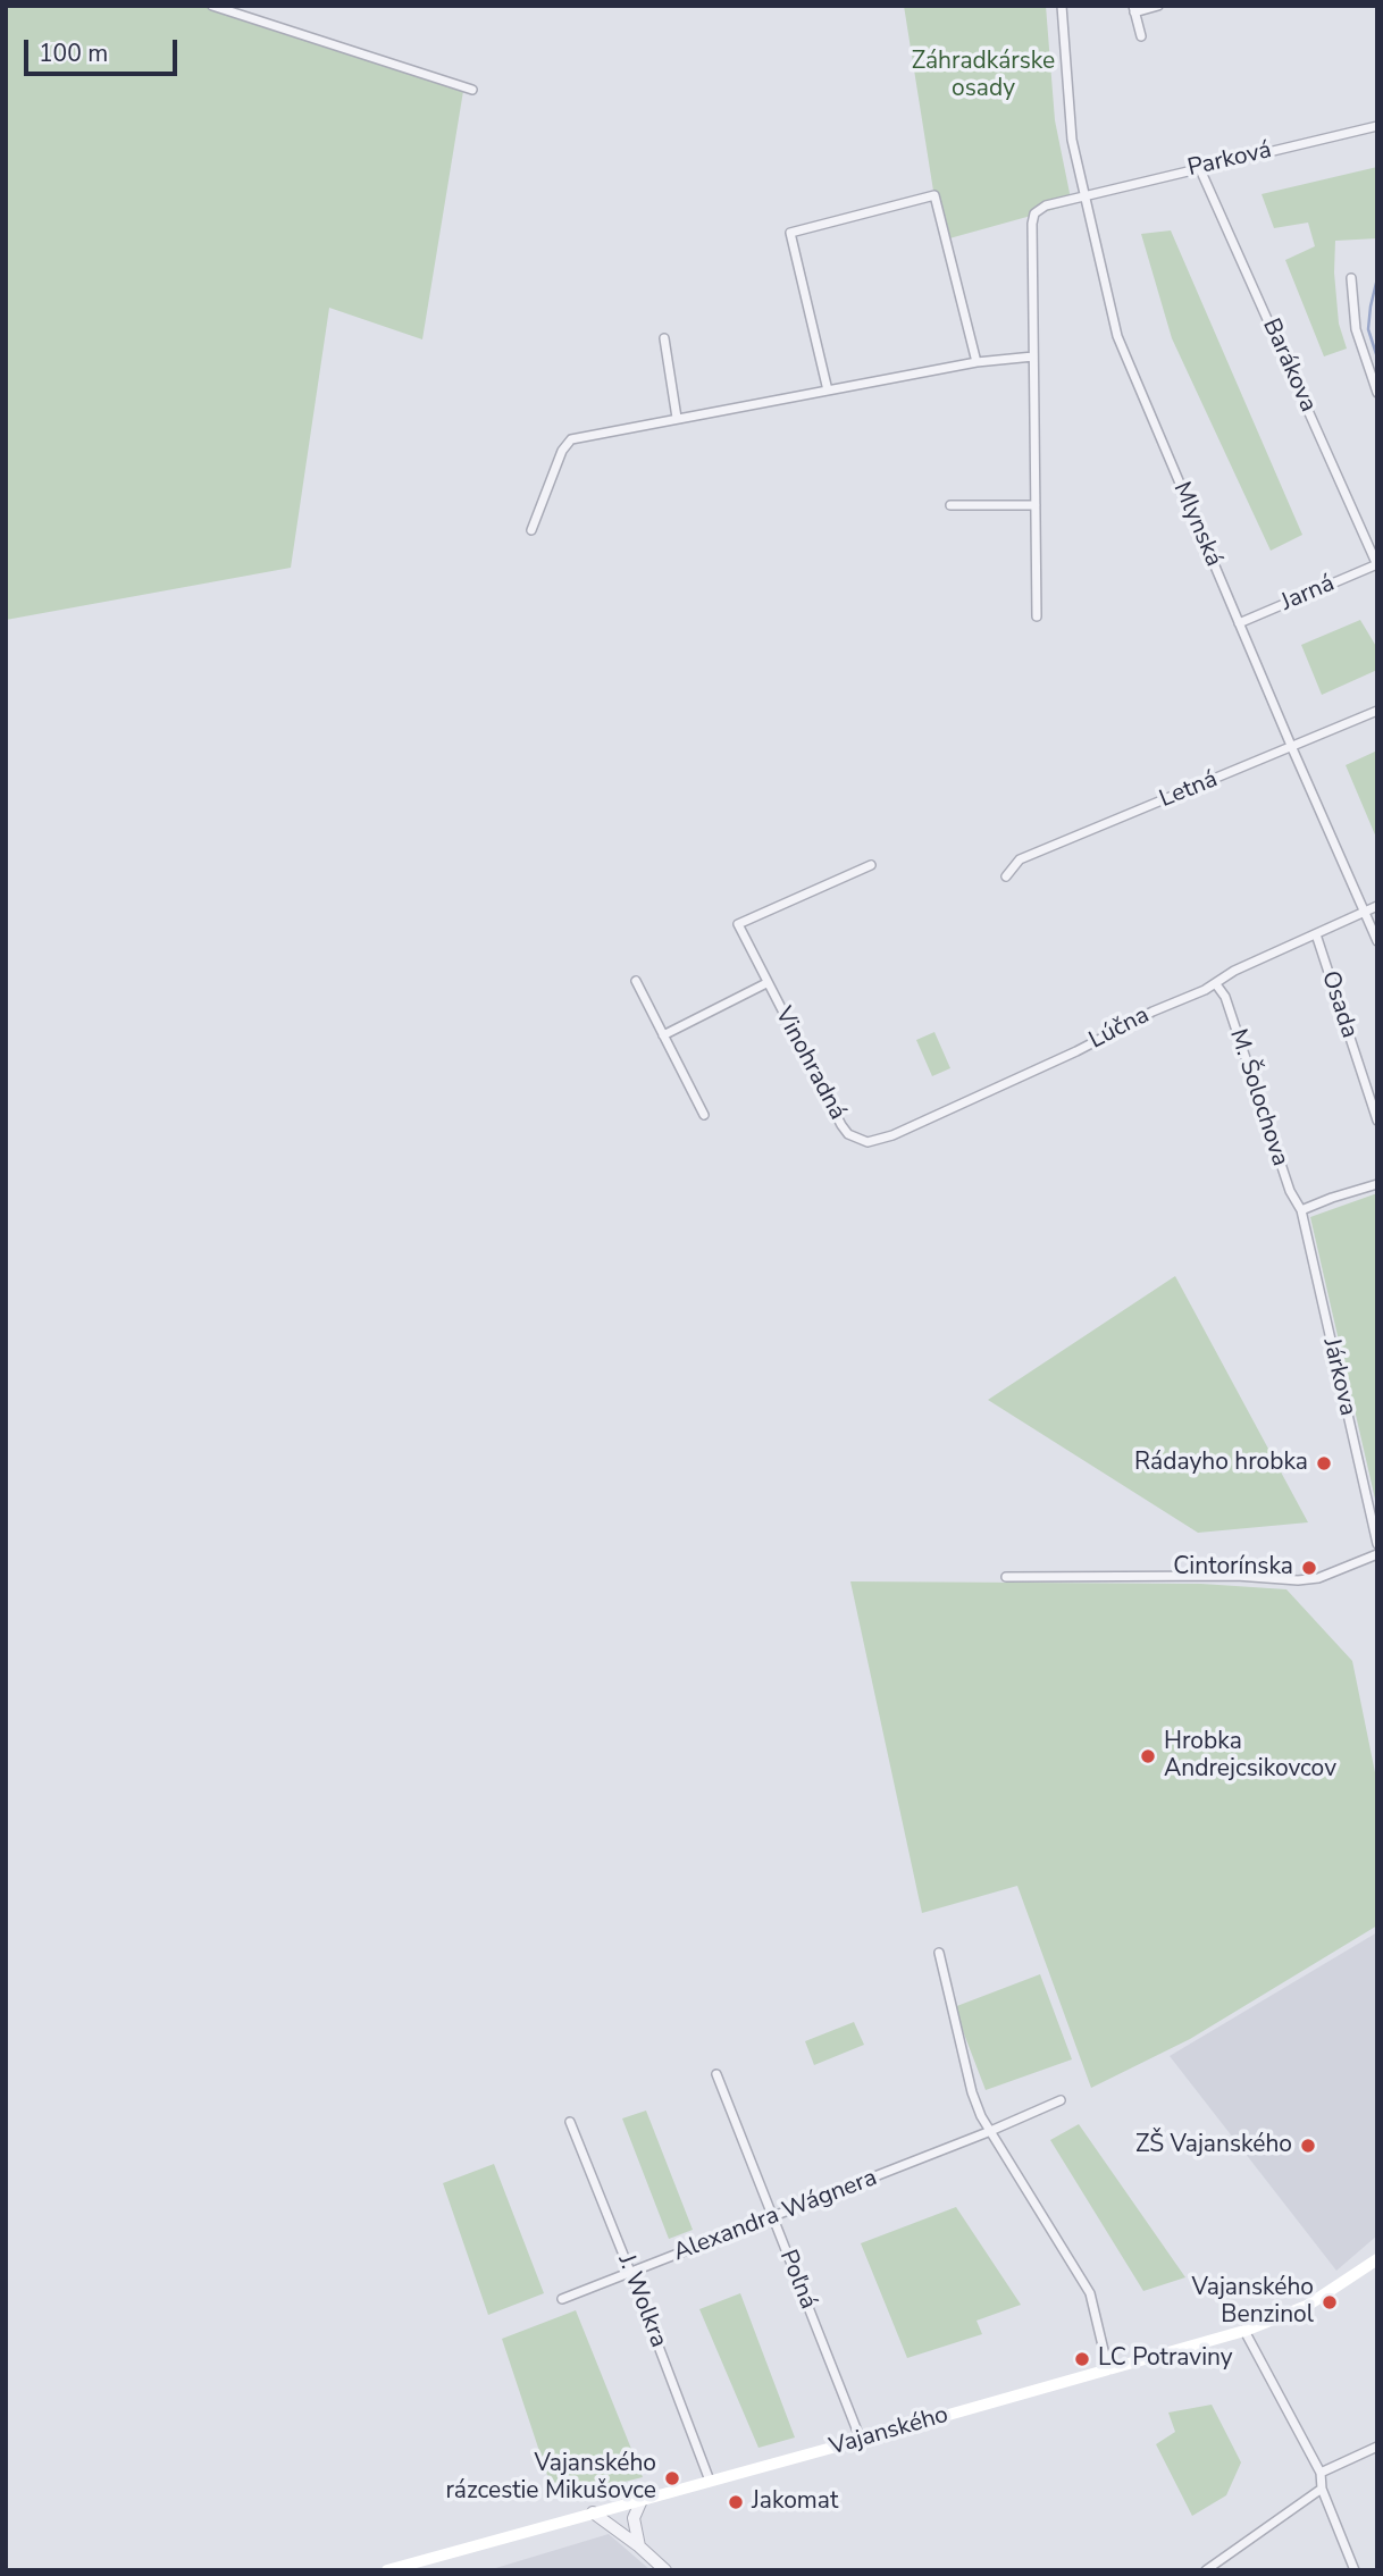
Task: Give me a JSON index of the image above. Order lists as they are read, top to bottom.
{
  "streets": {
    "main road": ["Vajanského"],
    "street": [
      "Parková",
      "Barákova",
      "Mlynská",
      "Jarná",
      "Letná",
      "Osada",
      "Lúčna",
      "Vinohradná",
      "M. Šolochova",
      "Járkova",
      "Alexandra Wágnera",
      "Poľná",
      "J. Wolkra"
    ]
  },
  "crossings": [
    ["Parková", "Barákova"],
    ["Parková", "Mlynská"],
    ["Barákova", "Jarná"],
    ["Mlynská", "Jarná"],
    ["Mlynská", "Letná"],
    ["Mlynská", "Lúčna"],
    ["Osada", "Lúčna"],
    ["Lúčna", "Vinohradná"],
    ["Lúčna", "M. Šolochova"],
    ["M. Šolochova", "Járkova"],
    ["Alexandra Wágnera", "Poľná"],
    ["Alexandra Wágnera", "J. Wolkra"],
    ["Poľná", "Vajanského"],
    ["J. Wolkra", "Vajanského"]
  ],
  "parks": ["Záhradkárske osady"],
  "places": [
    "Rádayho hrobka",
    "Cintorínska",
    "Hrobka Andrejcsikovcov",
    "ZŠ Vajanského",
    "Vajanského Benzinol",
    "LC Potraviny",
    "Vajanského rázcestie Mikušovce",
    "Jakomat"
  ],
  "scale_bar": "100 m"
}
